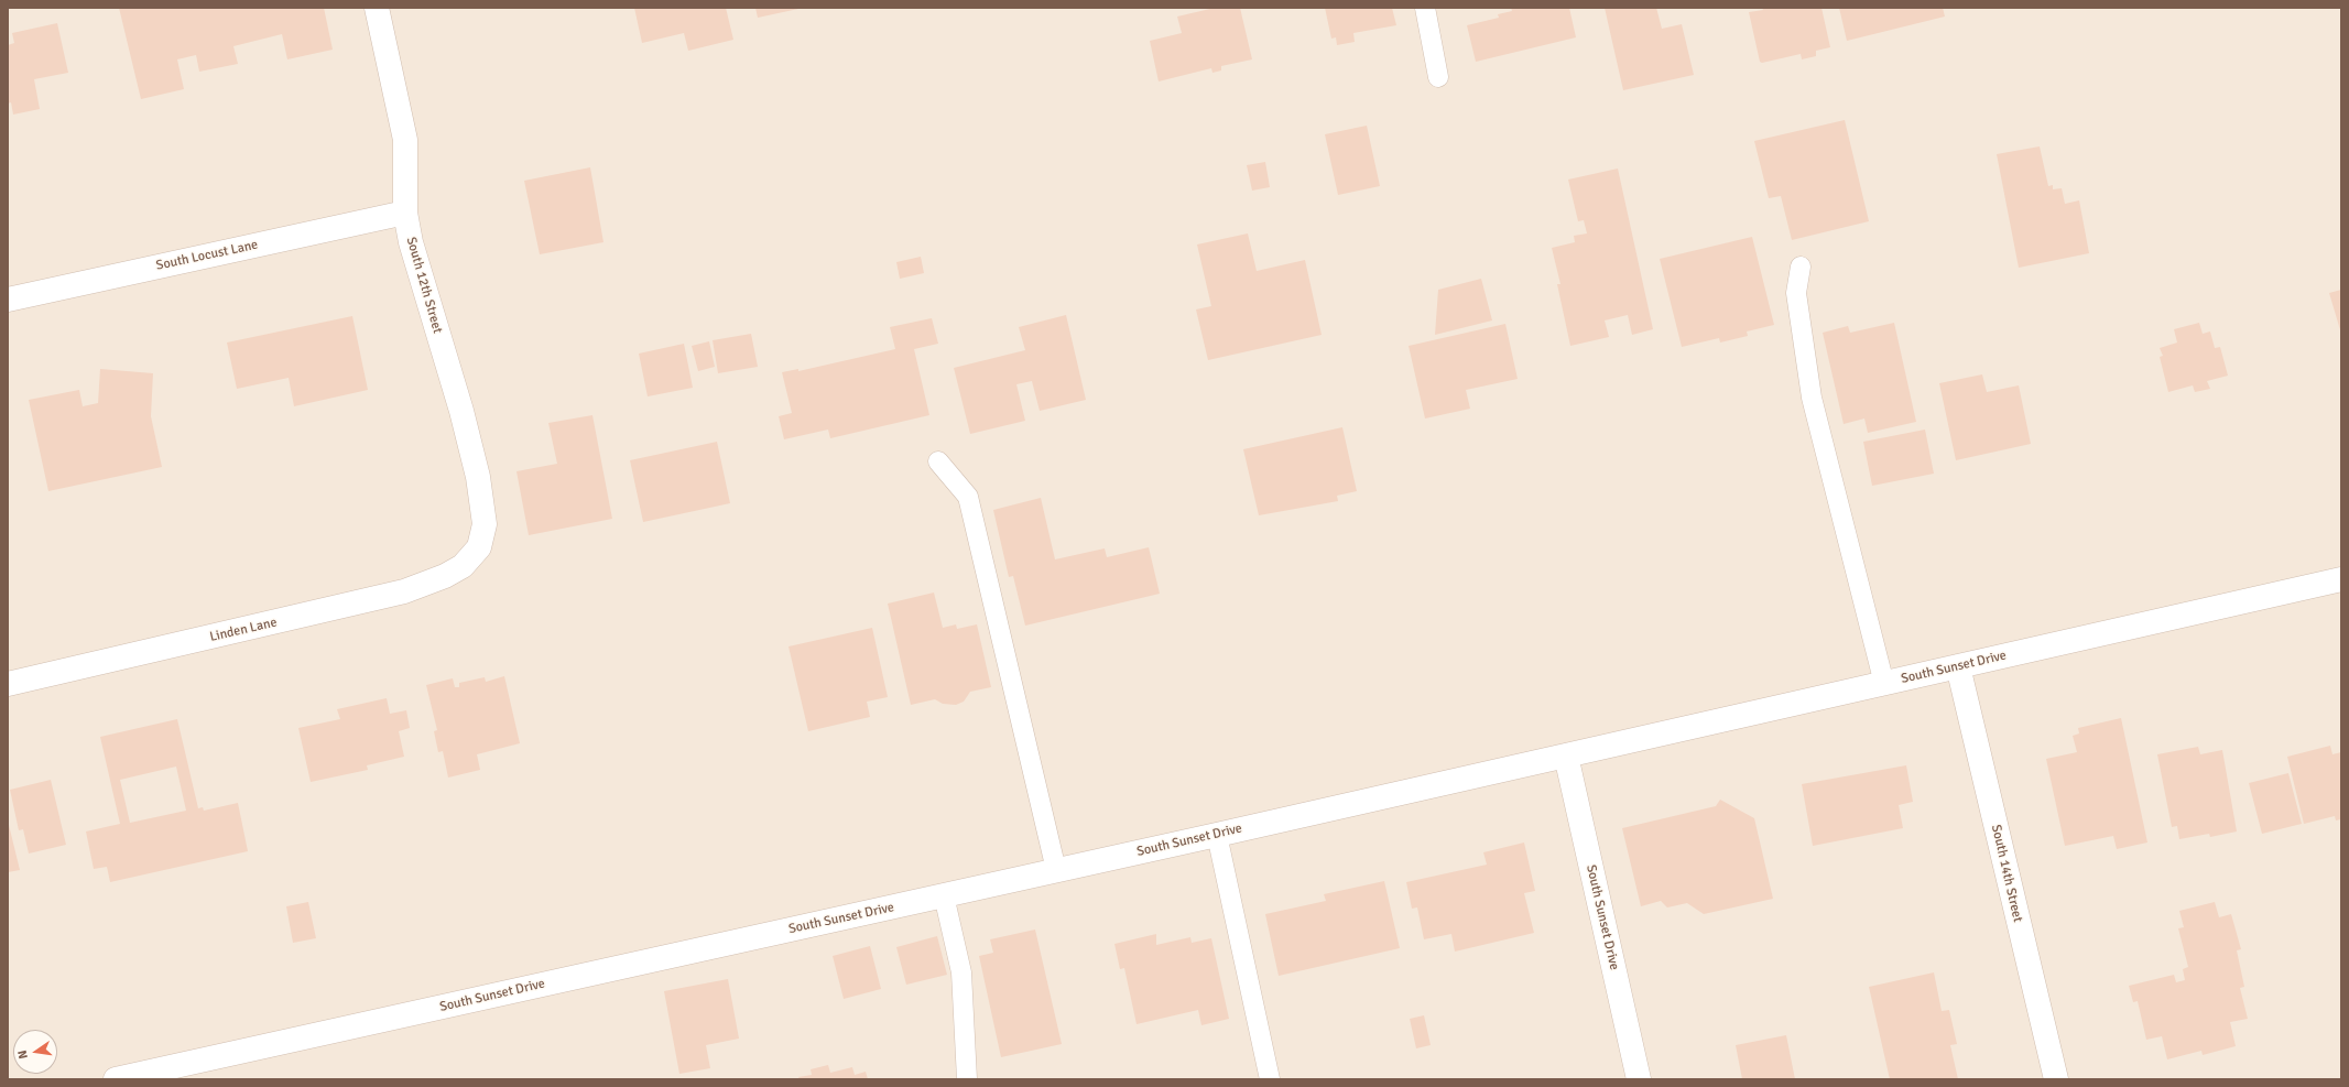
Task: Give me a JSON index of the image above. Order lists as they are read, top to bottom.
{
  "streets": {
    "street": [
      "South Locust Lane",
      "South 12th Street",
      "Linden Lane",
      "South Sunset Drive",
      "South 14th Street"
    ]
  },
  "crossings": [
    ["South Locust Lane", "South 12th Street"],
    ["South 12th Street", "Linden Lane"],
    ["South Sunset Drive", "South 14th Street"]
  ],
  "north": "left"
}
